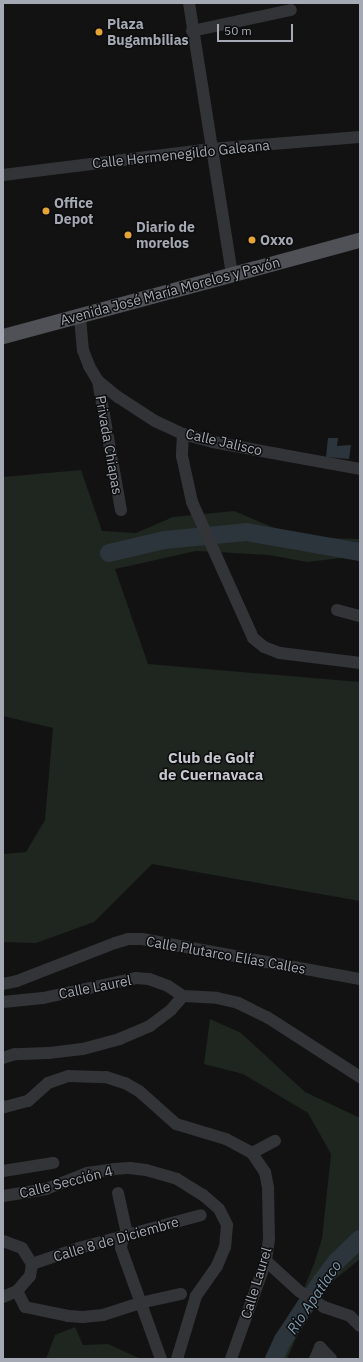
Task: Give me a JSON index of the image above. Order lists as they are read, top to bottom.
{
  "streets": {
    "main road": ["Avenida José María Morelos y Pavón"],
    "street": [
      "Calle Hermenegildo Galeana",
      "Calle Jalisco",
      "Privada Chiapas",
      "Calle Plutarco Elías Calles",
      "Calle Laurel",
      "Calle Sección 4",
      "Calle 8 de Diciembre"
    ]
  },
  "crossings": [
    ["Avenida José María Morelos y Pavón", "Calle Jalisco"],
    ["Calle Jalisco", "Privada Chiapas"]
  ],
  "districts": ["Club de Golf de Cuernavaca"],
  "water": ["Rio Apatlaco"],
  "places": [
    "Plaza Bugambilias",
    "Office Depot",
    "Diario de morelos",
    "Oxxo"
  ],
  "scale_bar": "50 m"
}
